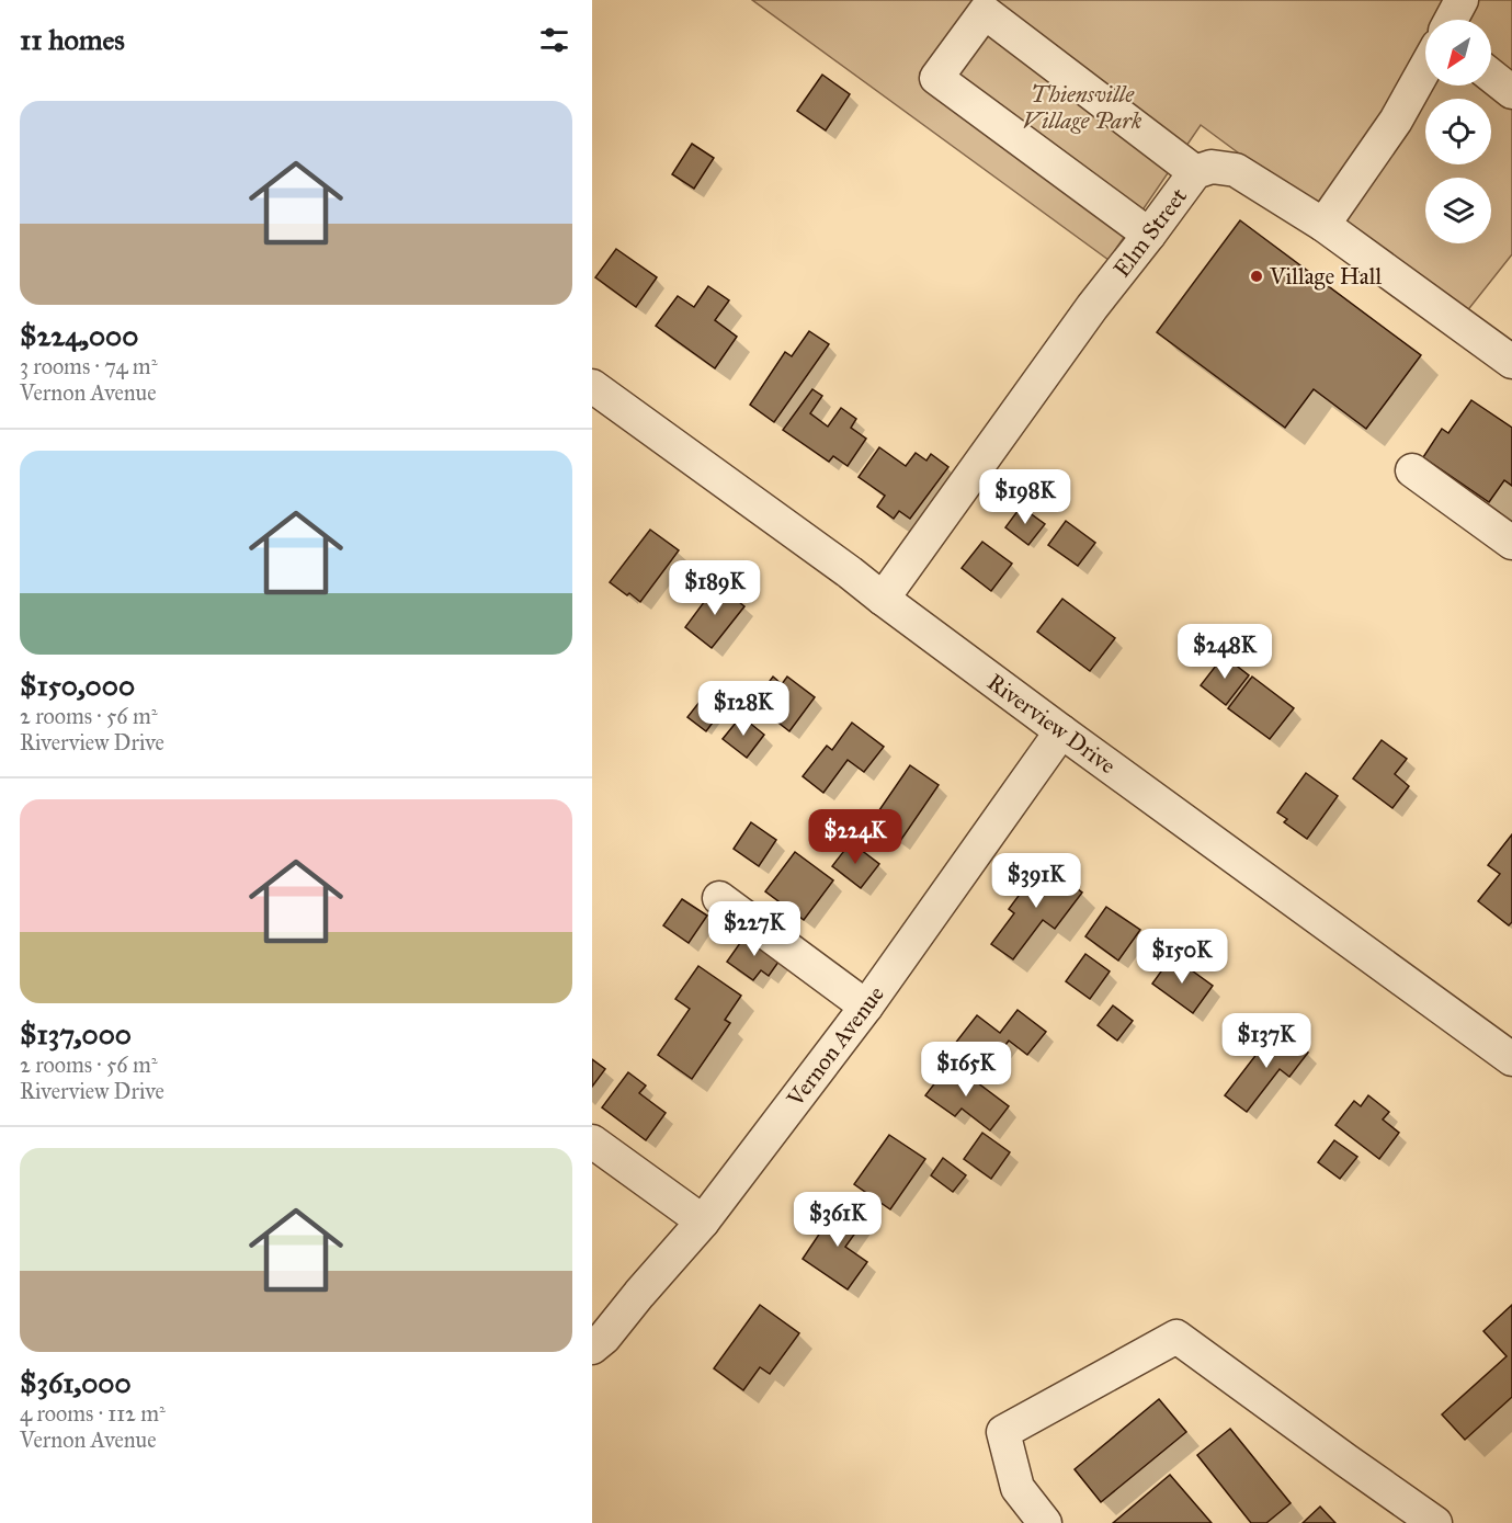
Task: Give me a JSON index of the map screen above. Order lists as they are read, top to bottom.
{
  "streets": {
    "street": ["Elm Street", "Riverview Drive", "Vernon Avenue"]
  },
  "crossings": [
    ["Elm Street", "Riverview Drive"],
    ["Riverview Drive", "Vernon Avenue"]
  ],
  "parks": ["Thiensville Village Park"],
  "places": ["Village Hall"],
  "north": "bottom left",
  "page": {
    "heading": "11 homes",
    "list": [
      {
        "name": "$224,000",
        "note": "3 rooms · 74 m² · Vernon Avenue"
      },
      {
        "name": "$150,000",
        "note": "2 rooms · 56 m² · Riverview Drive"
      },
      {
        "name": "$137,000",
        "note": "2 rooms · 56 m² · Riverview Drive"
      },
      {
        "name": "$361,000",
        "note": "4 rooms · 112 m² · Vernon Avenue"
      }
    ],
    "price": [
      "$198K",
      "$189K",
      "$248K",
      "$128K",
      "$224K",
      "$391K",
      "$227K",
      "$150K",
      "$137K",
      "$165K",
      "$361K"
    ]
  }
}
